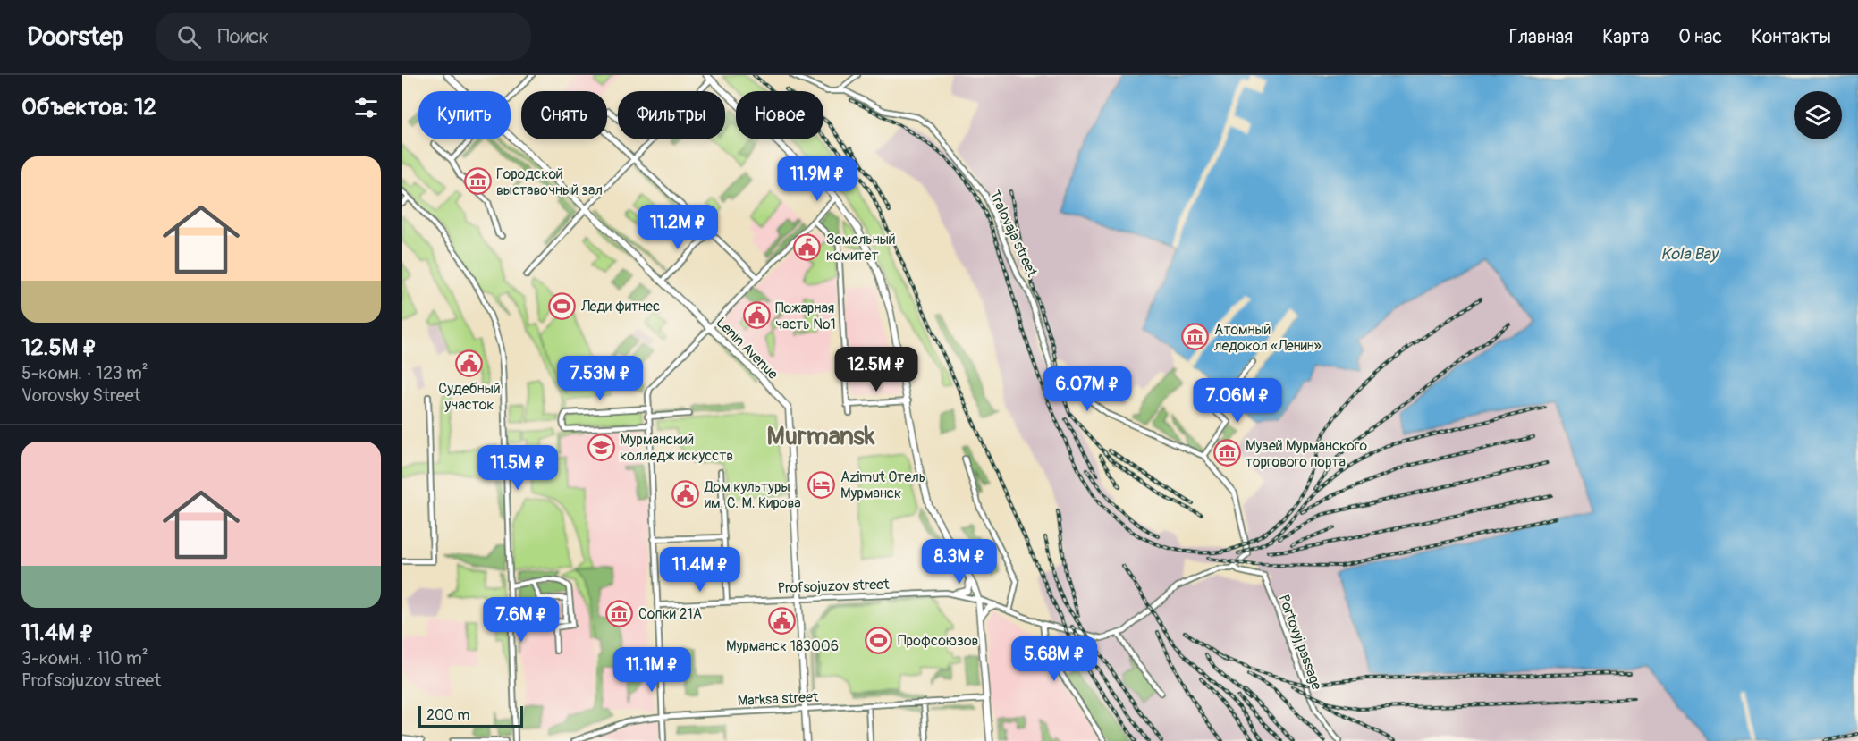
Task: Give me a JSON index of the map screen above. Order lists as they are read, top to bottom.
{
  "streets": {
    "main road": ["Lenin Avenue"],
    "street": [
      "Tralovaja street",
      "Profsojuzov street",
      "Portovyj passage",
      "Marksa street"
    ]
  },
  "crossings": [
    ["Lenin Avenue", "Profsojuzov street"],
    ["Lenin Avenue", "Marksa street"]
  ],
  "districts": ["Murmansk"],
  "water": ["Kola Bay"],
  "places": {
    "museum": [
      "Городской выставочный зал",
      "Атомный ледокол «Ленин»",
      "Музей Мурманского торгового порта",
      "Сопки 21А"
    ],
    "public building": [
      "Земельный комитет",
      "Пожарная часть №1",
      "Судебный участок",
      "Дом культуры им. С. М. Кирова",
      "Мурманск 183006"
    ],
    "sports": ["Леди фитнес", "Профсоюзов"],
    "school or university": ["Мурманский колледж искусств"],
    "hotel": ["Azimut Отель Мурманск"]
  },
  "scale_bar": "200 m",
  "page": {
    "header": "Doorstep",
    "search": "Поиск",
    "nav": [
      "Главная",
      "Карта",
      "О нас",
      "Контакты"
    ],
    "heading": "Объектов: 12",
    "chip": [
      "Купить",
      "Снять",
      "Фильтры",
      "Новое"
    ],
    "list": [
      {
        "name": "12.5M ₽",
        "note": "5-комн. · 123 m² · Vorovsky Street"
      },
      {
        "name": "11.4M ₽",
        "note": "3-комн. · 110 m² · Profsojuzov street"
      }
    ],
    "price": [
      "11.9M ₽",
      "11.2M ₽",
      "12.5M ₽",
      "7.53M ₽",
      "6.07M ₽",
      "7.06M ₽",
      "11.5M ₽",
      "8.3M ₽",
      "11.4M ₽",
      "7.6M ₽",
      "5.68M ₽",
      "11.1M ₽"
    ],
    "scale": "200 m"
  }
}
